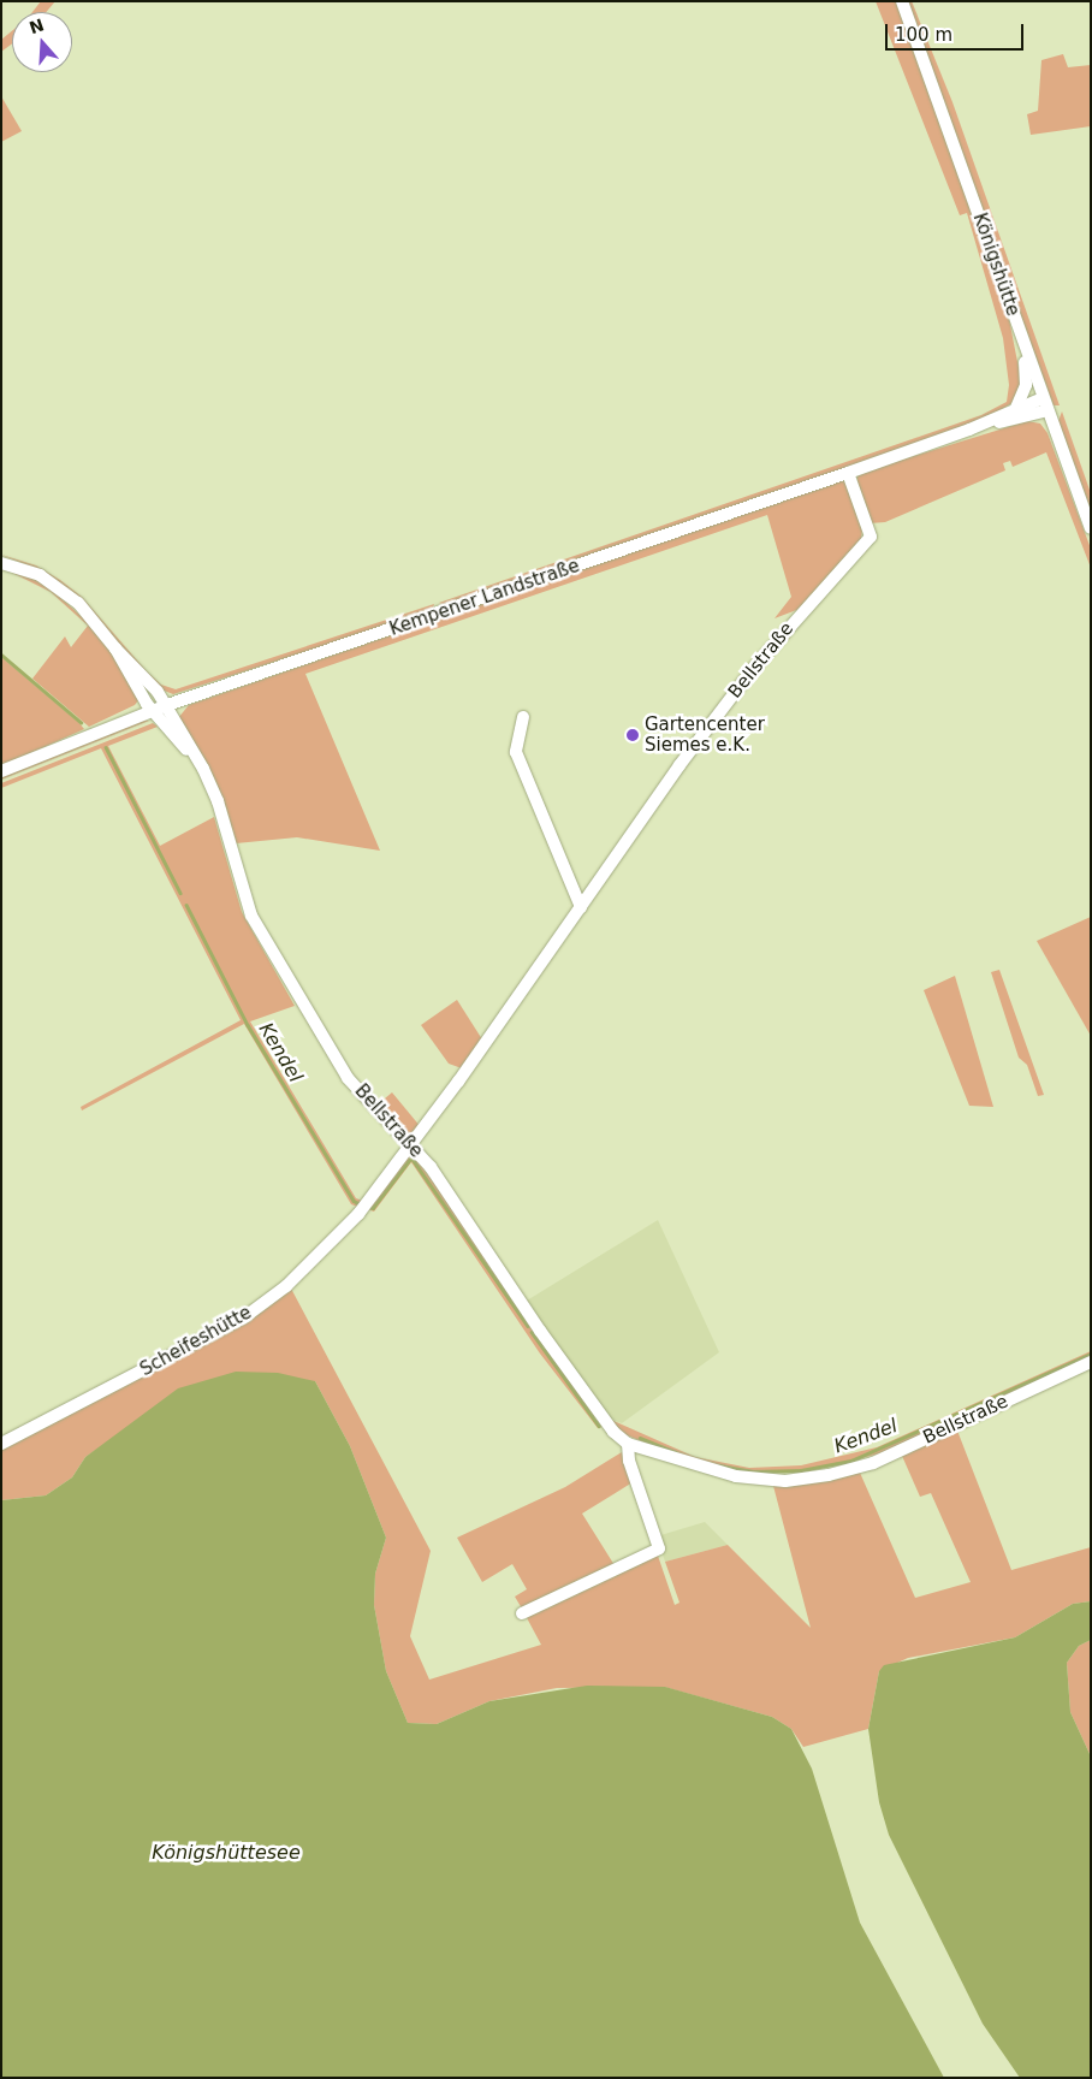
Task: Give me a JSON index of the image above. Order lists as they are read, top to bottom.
{
  "streets": {
    "street": [
      "Königshütte",
      "Kempener Landstraße",
      "Bellstraße",
      "Scheifeshütte"
    ]
  },
  "crossings": [
    ["Königshütte", "Kempener Landstraße"],
    ["Kempener Landstraße", "Bellstraße"],
    ["Bellstraße", "Scheifeshütte"]
  ],
  "water": ["Kendel", "Königshüttesee"],
  "places": ["Gartencenter Siemes e.K."],
  "scale_bar": "100 m",
  "north": "top"
}
